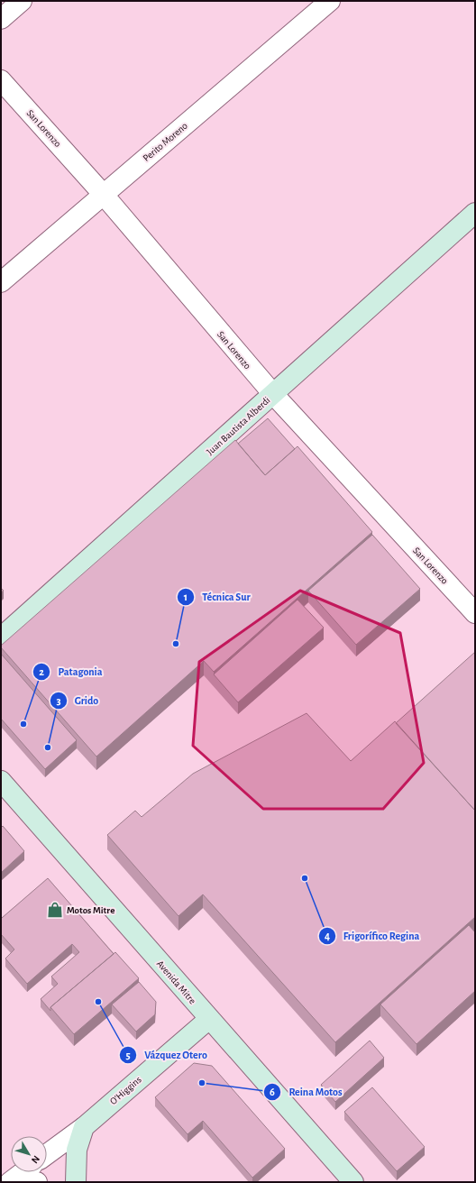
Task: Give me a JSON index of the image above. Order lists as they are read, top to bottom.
{
  "streets": {
    "street": [
      "San Lorenzo",
      "Perito Moreno",
      "Juan Bautista Alberdi",
      "Avenida Mitre",
      "O'Higgins"
    ]
  },
  "crossings": [
    ["San Lorenzo", "Perito Moreno"],
    ["San Lorenzo", "Juan Bautista Alberdi"],
    ["Avenida Mitre", "O'Higgins"]
  ],
  "places": {
    "other": [
      "Técnica Sur",
      "Patagonia",
      "Grido",
      "Frigorífico Regina",
      "Vázquez Otero",
      "Reina Motos"
    ],
    "shop": ["Motos Mitre"]
  },
  "north": "bottom right"
}
